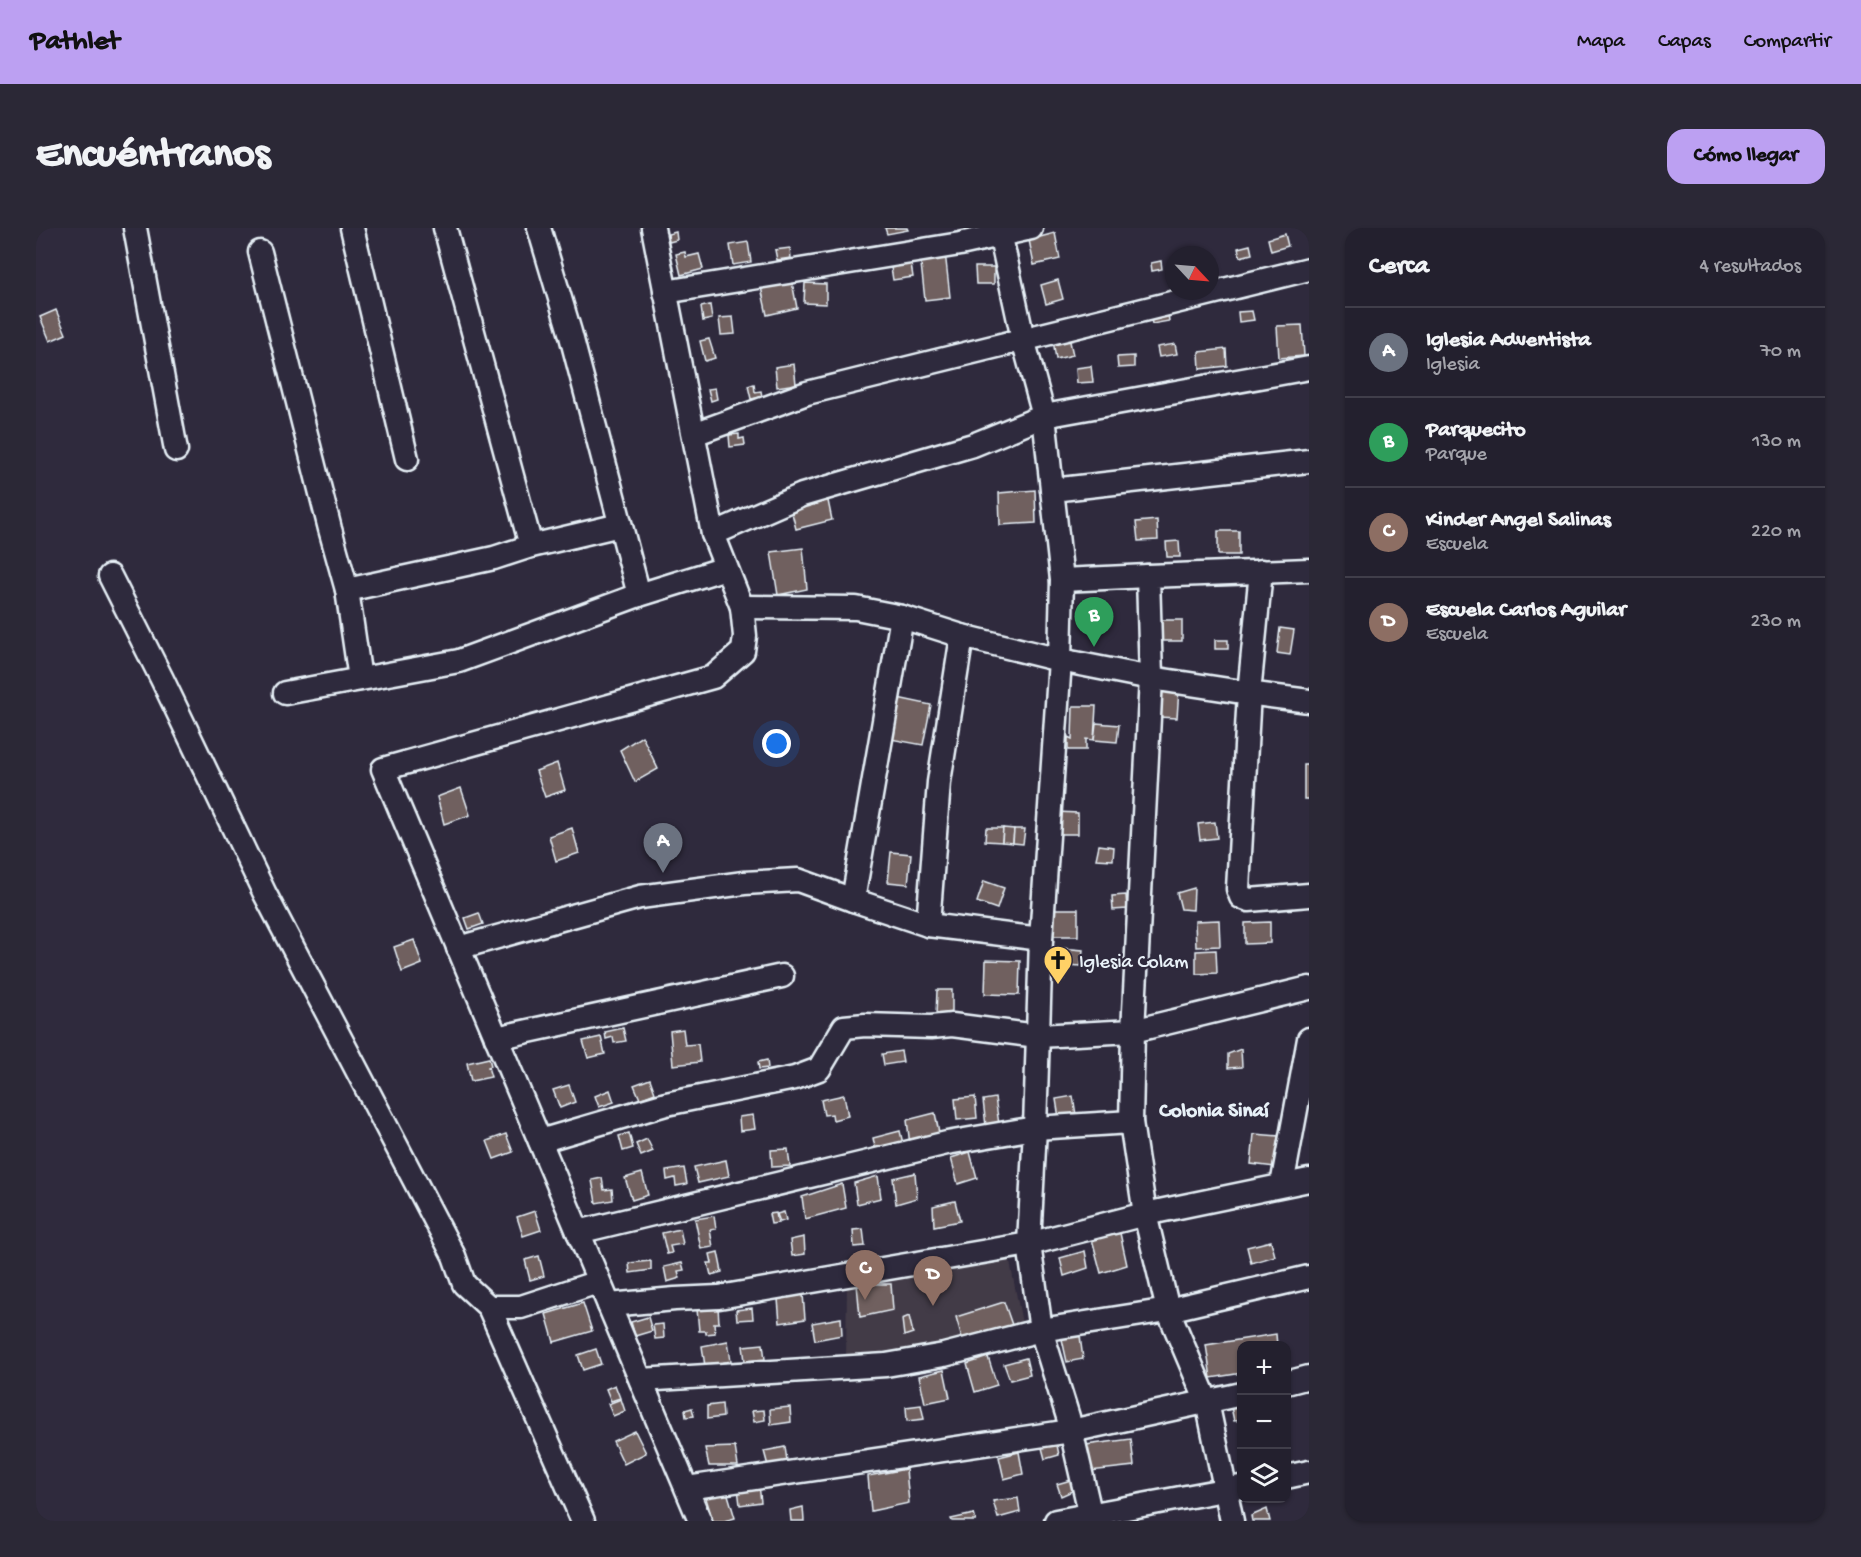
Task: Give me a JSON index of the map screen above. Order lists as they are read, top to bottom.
{
  "districts": ["Colonia Sinaí"],
  "places": {
    "church": ["Iglesia Colam"]
  },
  "north": "bottom right",
  "page": {
    "header": "Pathlet",
    "nav": ["Mapa", "Capas", "Compartir"],
    "buttons": "Cómo llegar",
    "title": "Encuéntranos",
    "heading": ["Cerca", "4 resultados"],
    "list": [
      {
        "mark": "A",
        "name": "Iglesia Adventista",
        "note": "Iglesia",
        "value": "70 m"
      },
      {
        "mark": "B",
        "name": "Parquecito",
        "note": "Parque",
        "value": "130 m"
      },
      {
        "mark": "C",
        "name": "Kinder Angel Salinas",
        "note": "Escuela",
        "value": "220 m"
      },
      {
        "mark": "D",
        "name": "Escuela Carlos Aguilar",
        "note": "Escuela",
        "value": "230 m"
      }
    ],
    "pins": [
      "B",
      "A",
      "C",
      "D"
    ],
    "map_buttons": ["+", "−"]
  }
}
